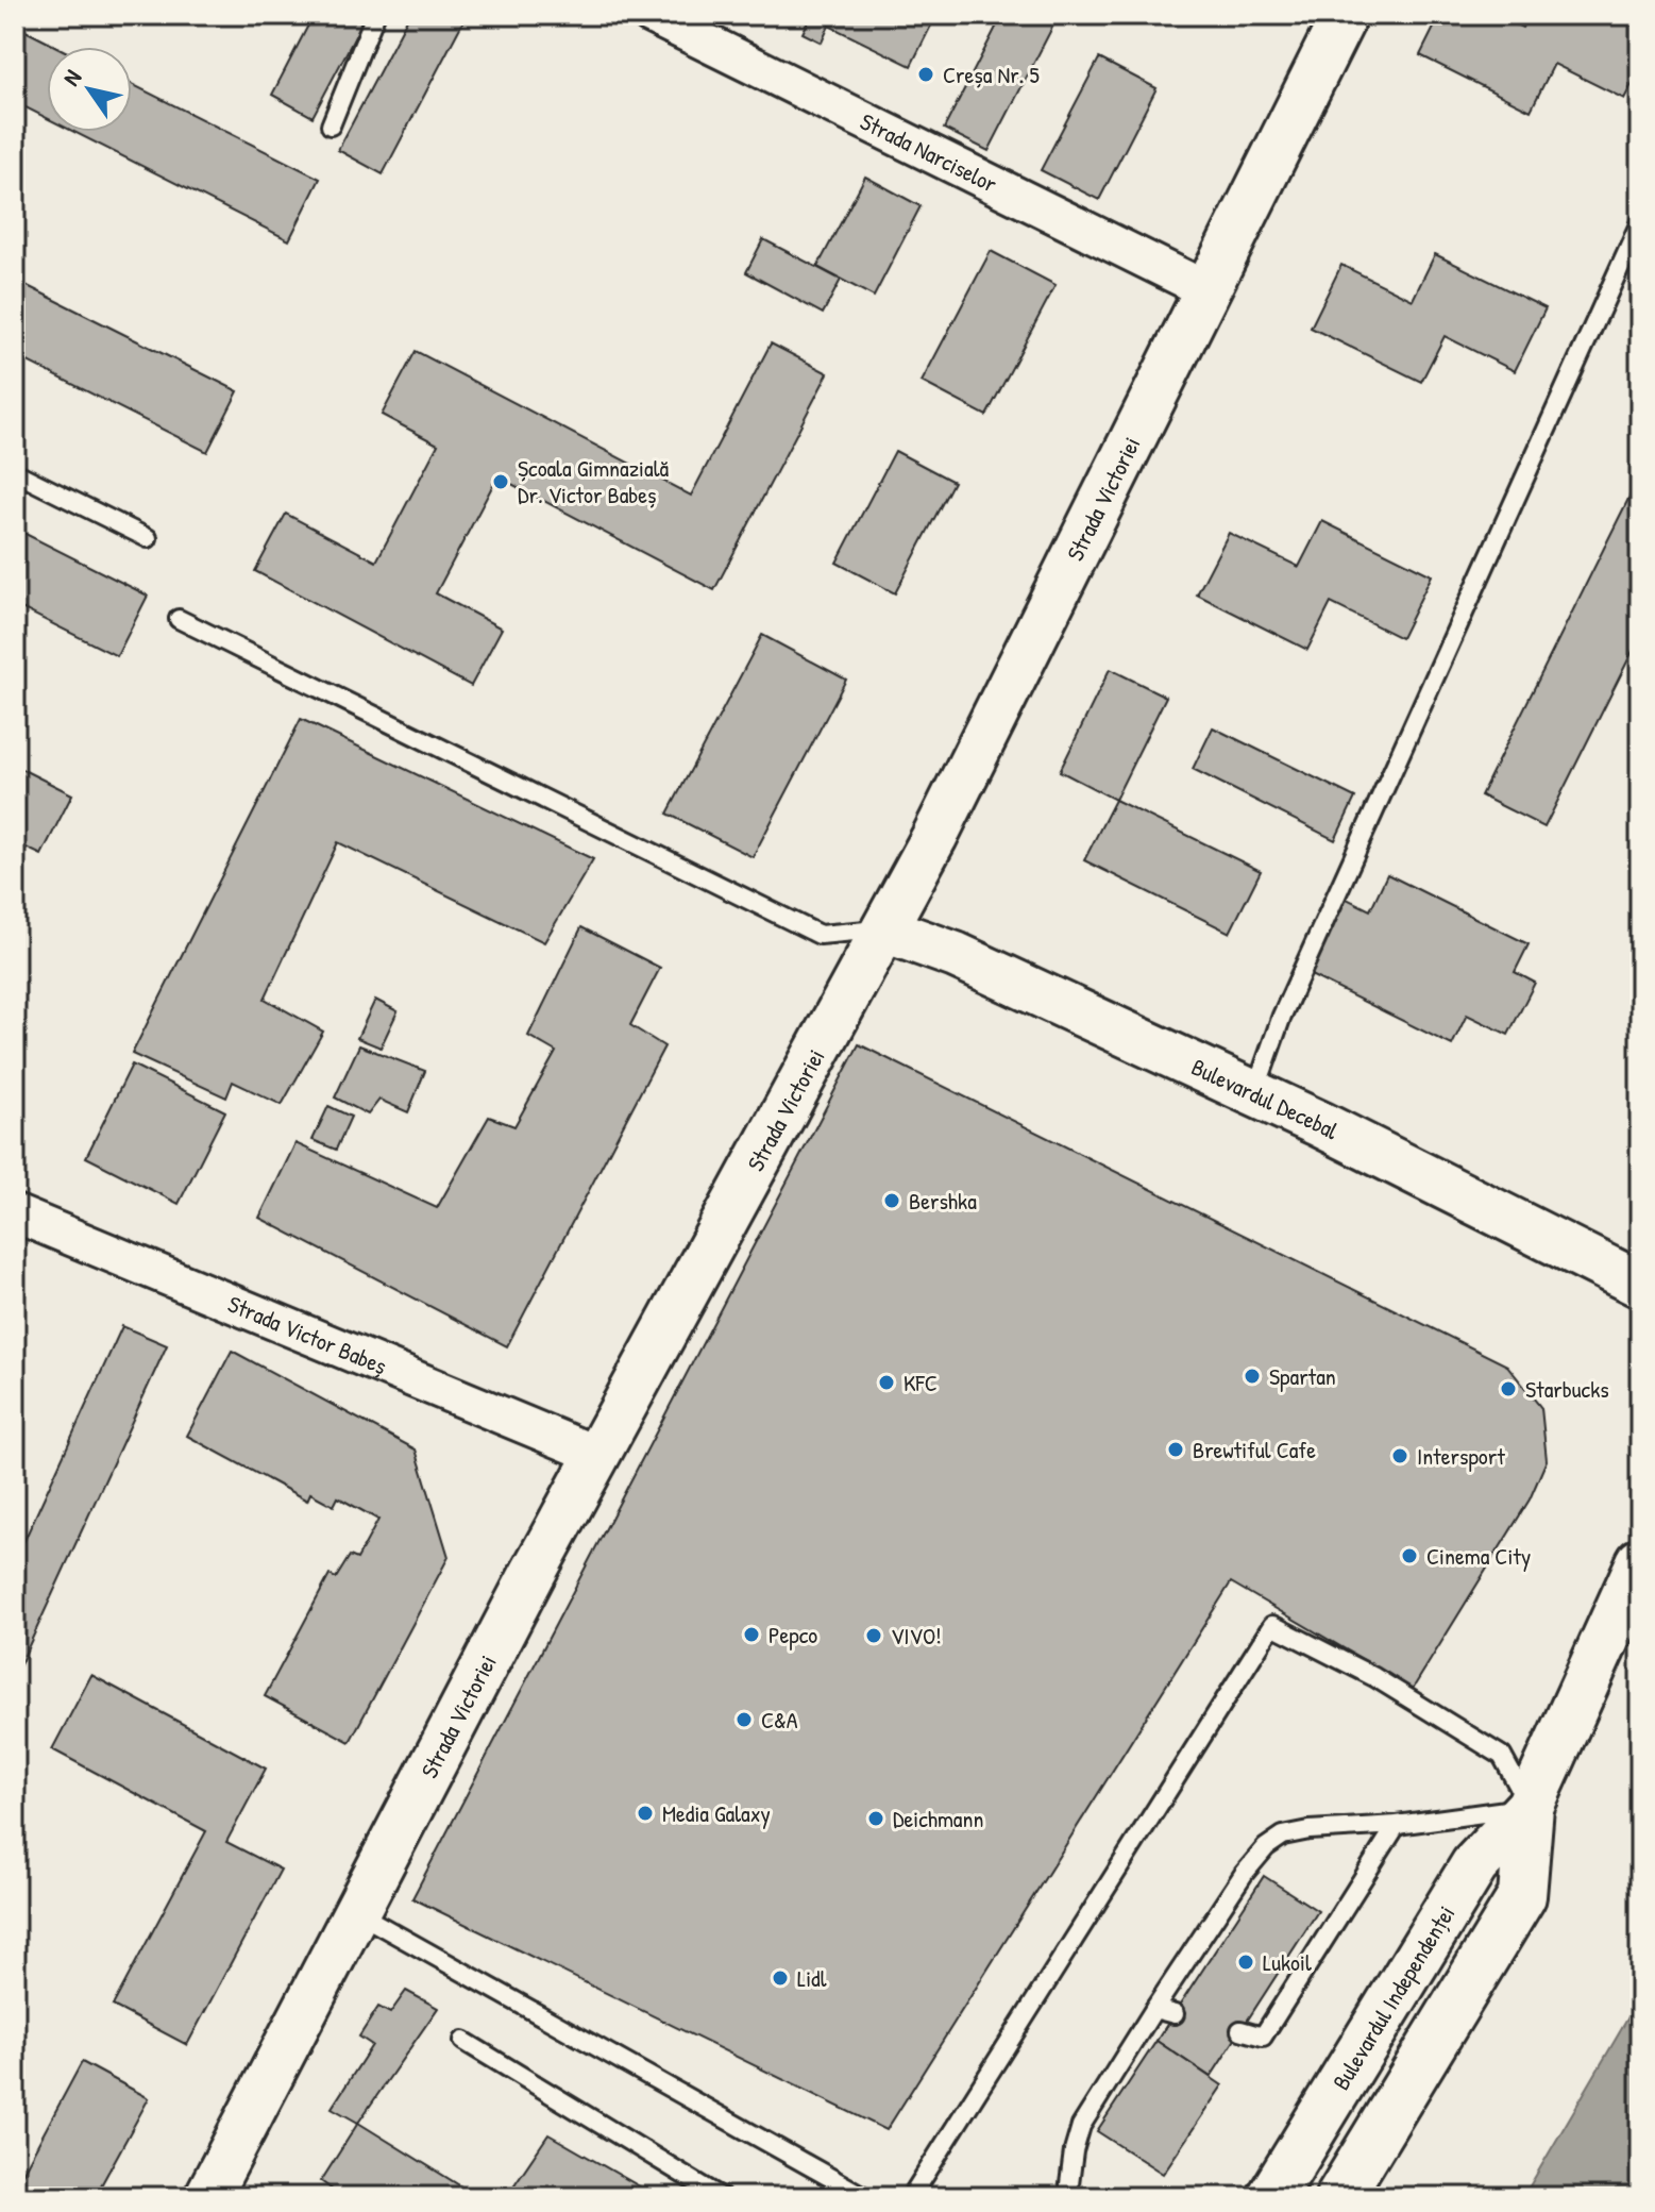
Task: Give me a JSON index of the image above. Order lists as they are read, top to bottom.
{
  "streets": {
    "main road": ["Bulevardul Independenței"],
    "street": [
      "Strada Narciselor",
      "Strada Victoriei",
      "Bulevardul Decebal",
      "Strada Victor Babeș"
    ]
  },
  "crossings": [
    ["Strada Narciselor", "Strada Victoriei"],
    ["Strada Victoriei", "Bulevardul Decebal"],
    ["Strada Victoriei", "Strada Victor Babeș"]
  ],
  "places": [
    "Creșa Nr. 5",
    "Școala Gimnazială Dr. Victor Babeș",
    "Bershka",
    "Spartan",
    "KFC",
    "Starbucks",
    "Brewtiful Cafe",
    "Intersport",
    "Cinema City",
    "Pepco",
    "VIVO!",
    "C&A",
    "Media Galaxy",
    "Deichmann",
    "Lukoil",
    "Lidl"
  ],
  "north": "top left"
}
